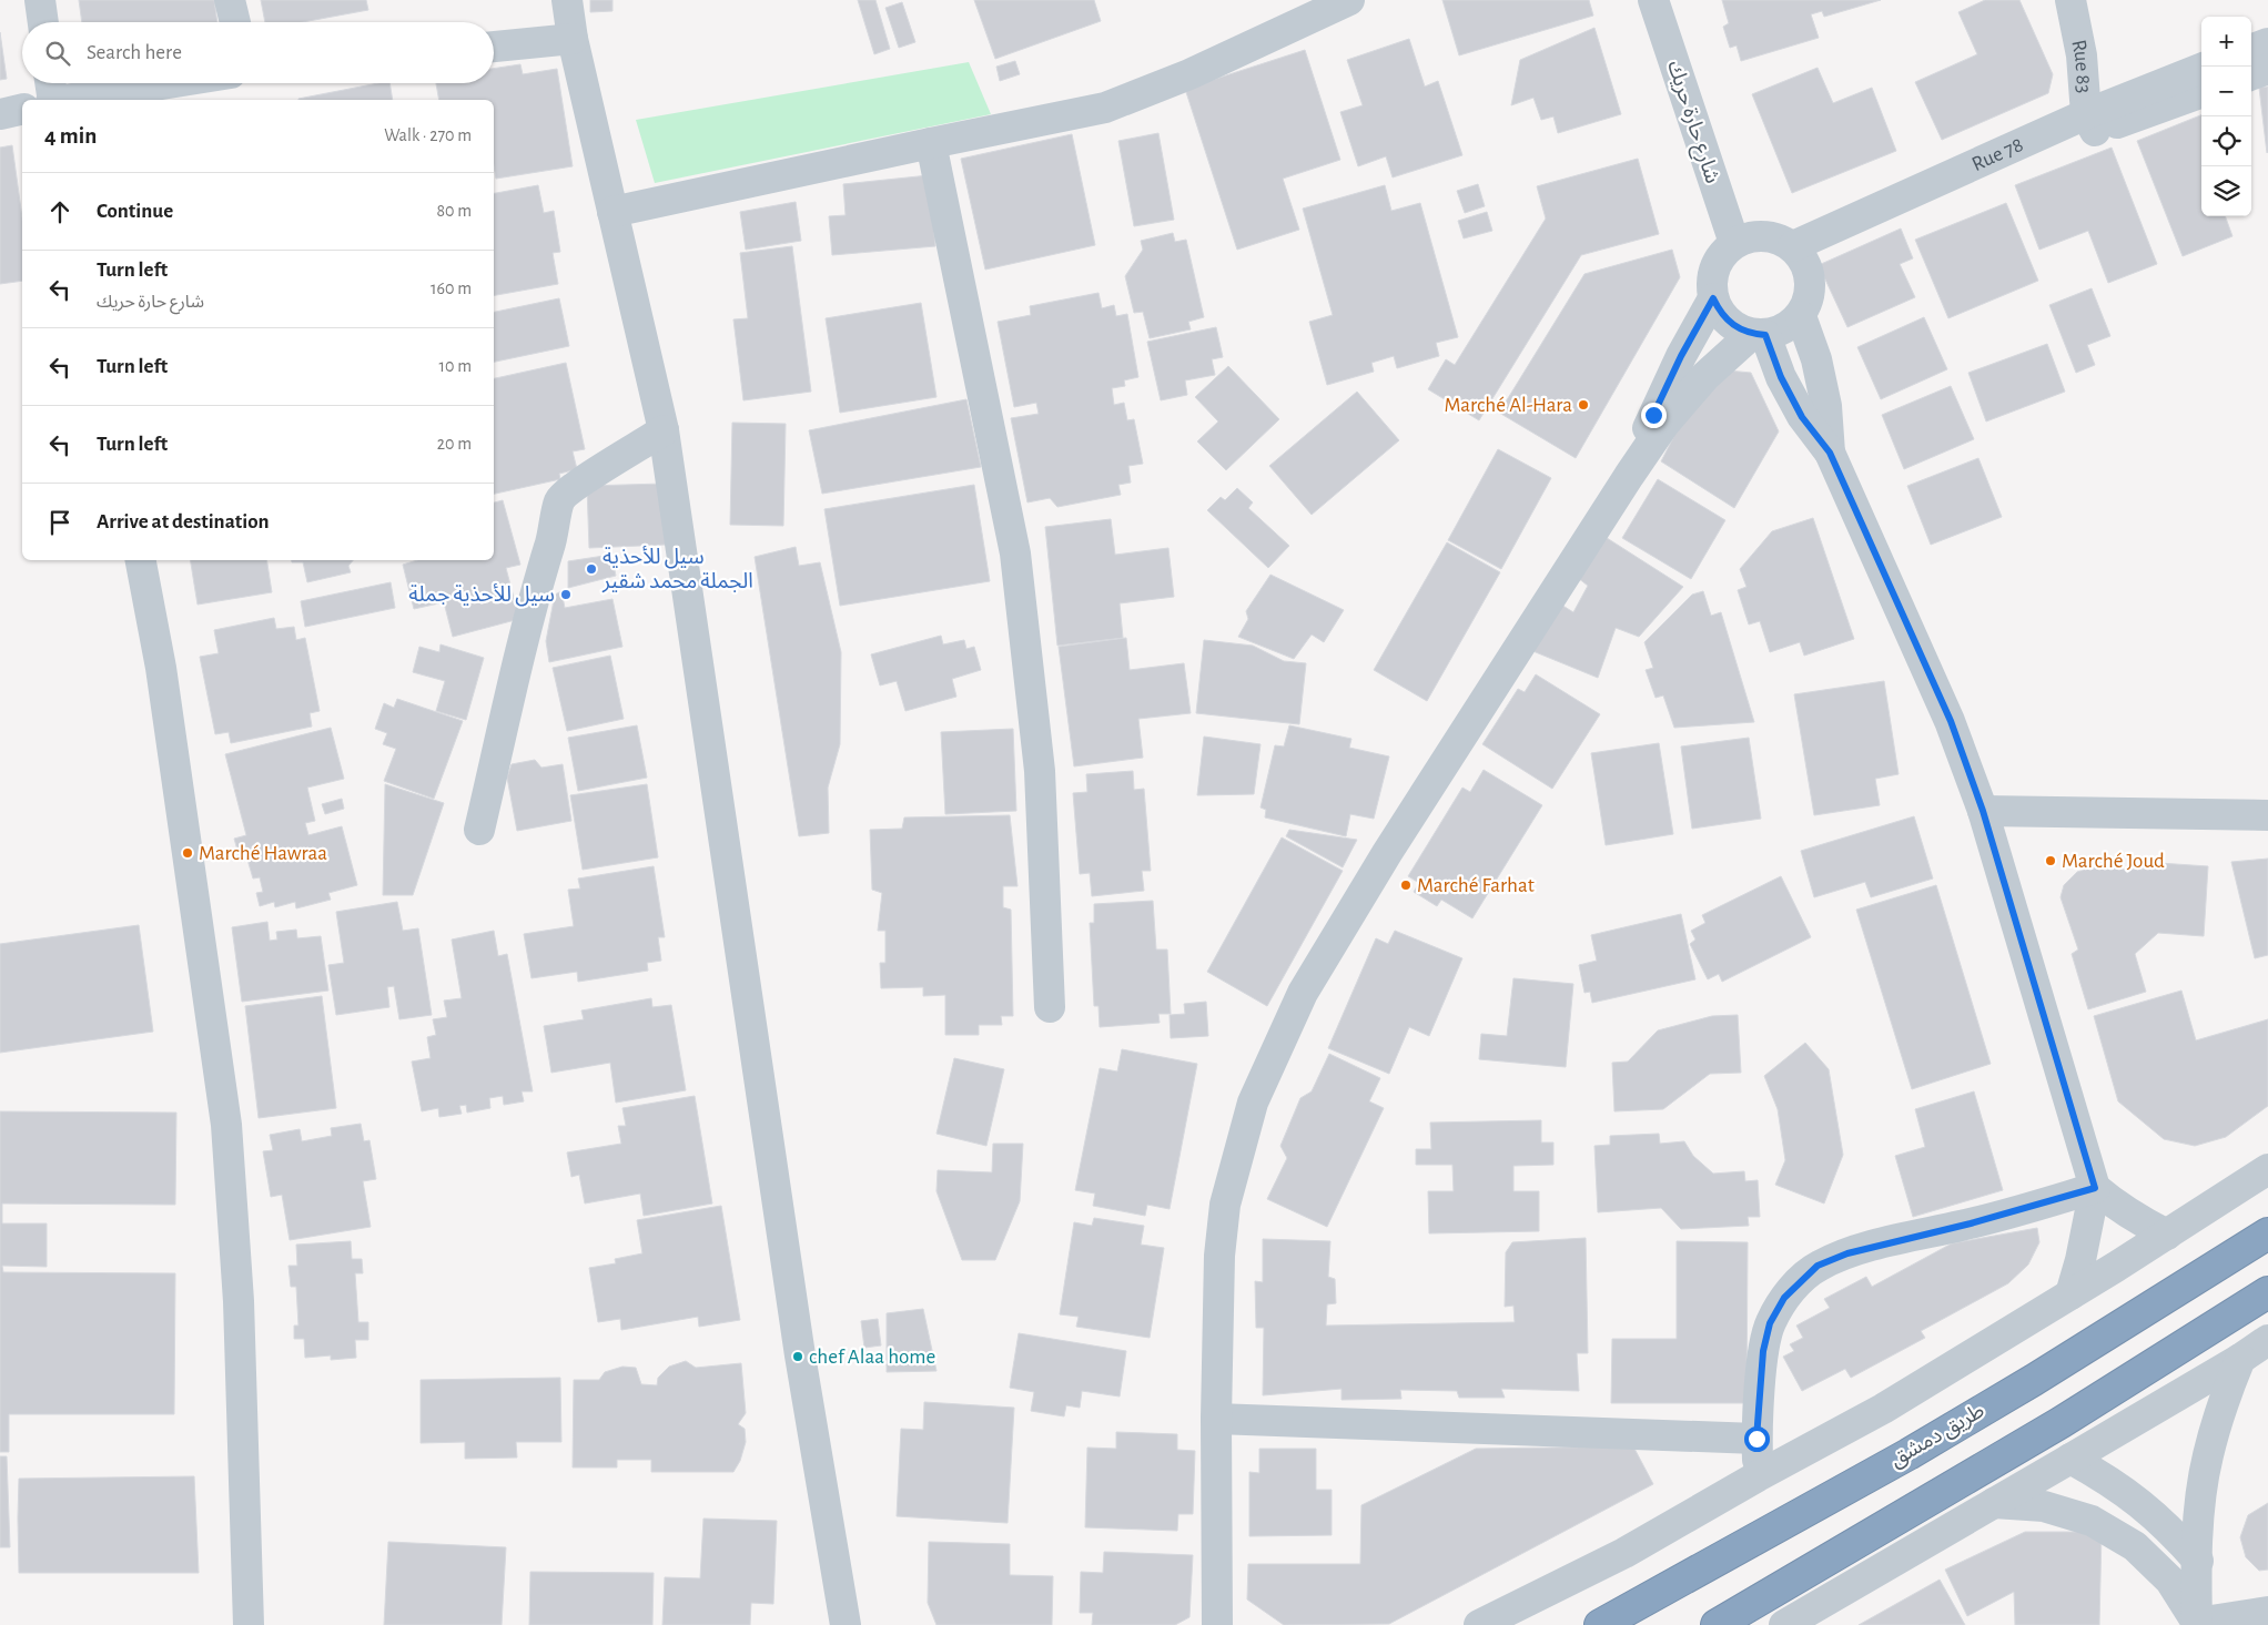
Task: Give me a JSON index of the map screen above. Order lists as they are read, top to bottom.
{
  "streets": {
    "highway": ["طريق دمشق"],
    "street": ["Rue 83", "شارع حارة حريك"]
  },
  "places": [
    "Marché Al-Hara",
    "سيل للأحذية الجملة محمد شقير",
    "سيل للأحذية جملة",
    "Marché Hawraa",
    "Marché Joud",
    "Marché Farhat",
    "chef Alaa home"
  ],
  "page": {
    "map_buttons": ["+", "−"],
    "search": "Search here",
    "heading": ["4 min", "Walk · 270 m"],
    "list": [
      ["Continue", "80 m"],
      ["Turn left", "شارع حارة حريك", "160 m"],
      ["Turn left", "10 m"],
      ["Turn left", "20 m"],
      "Arrive at destination"
    ]
  }
}
